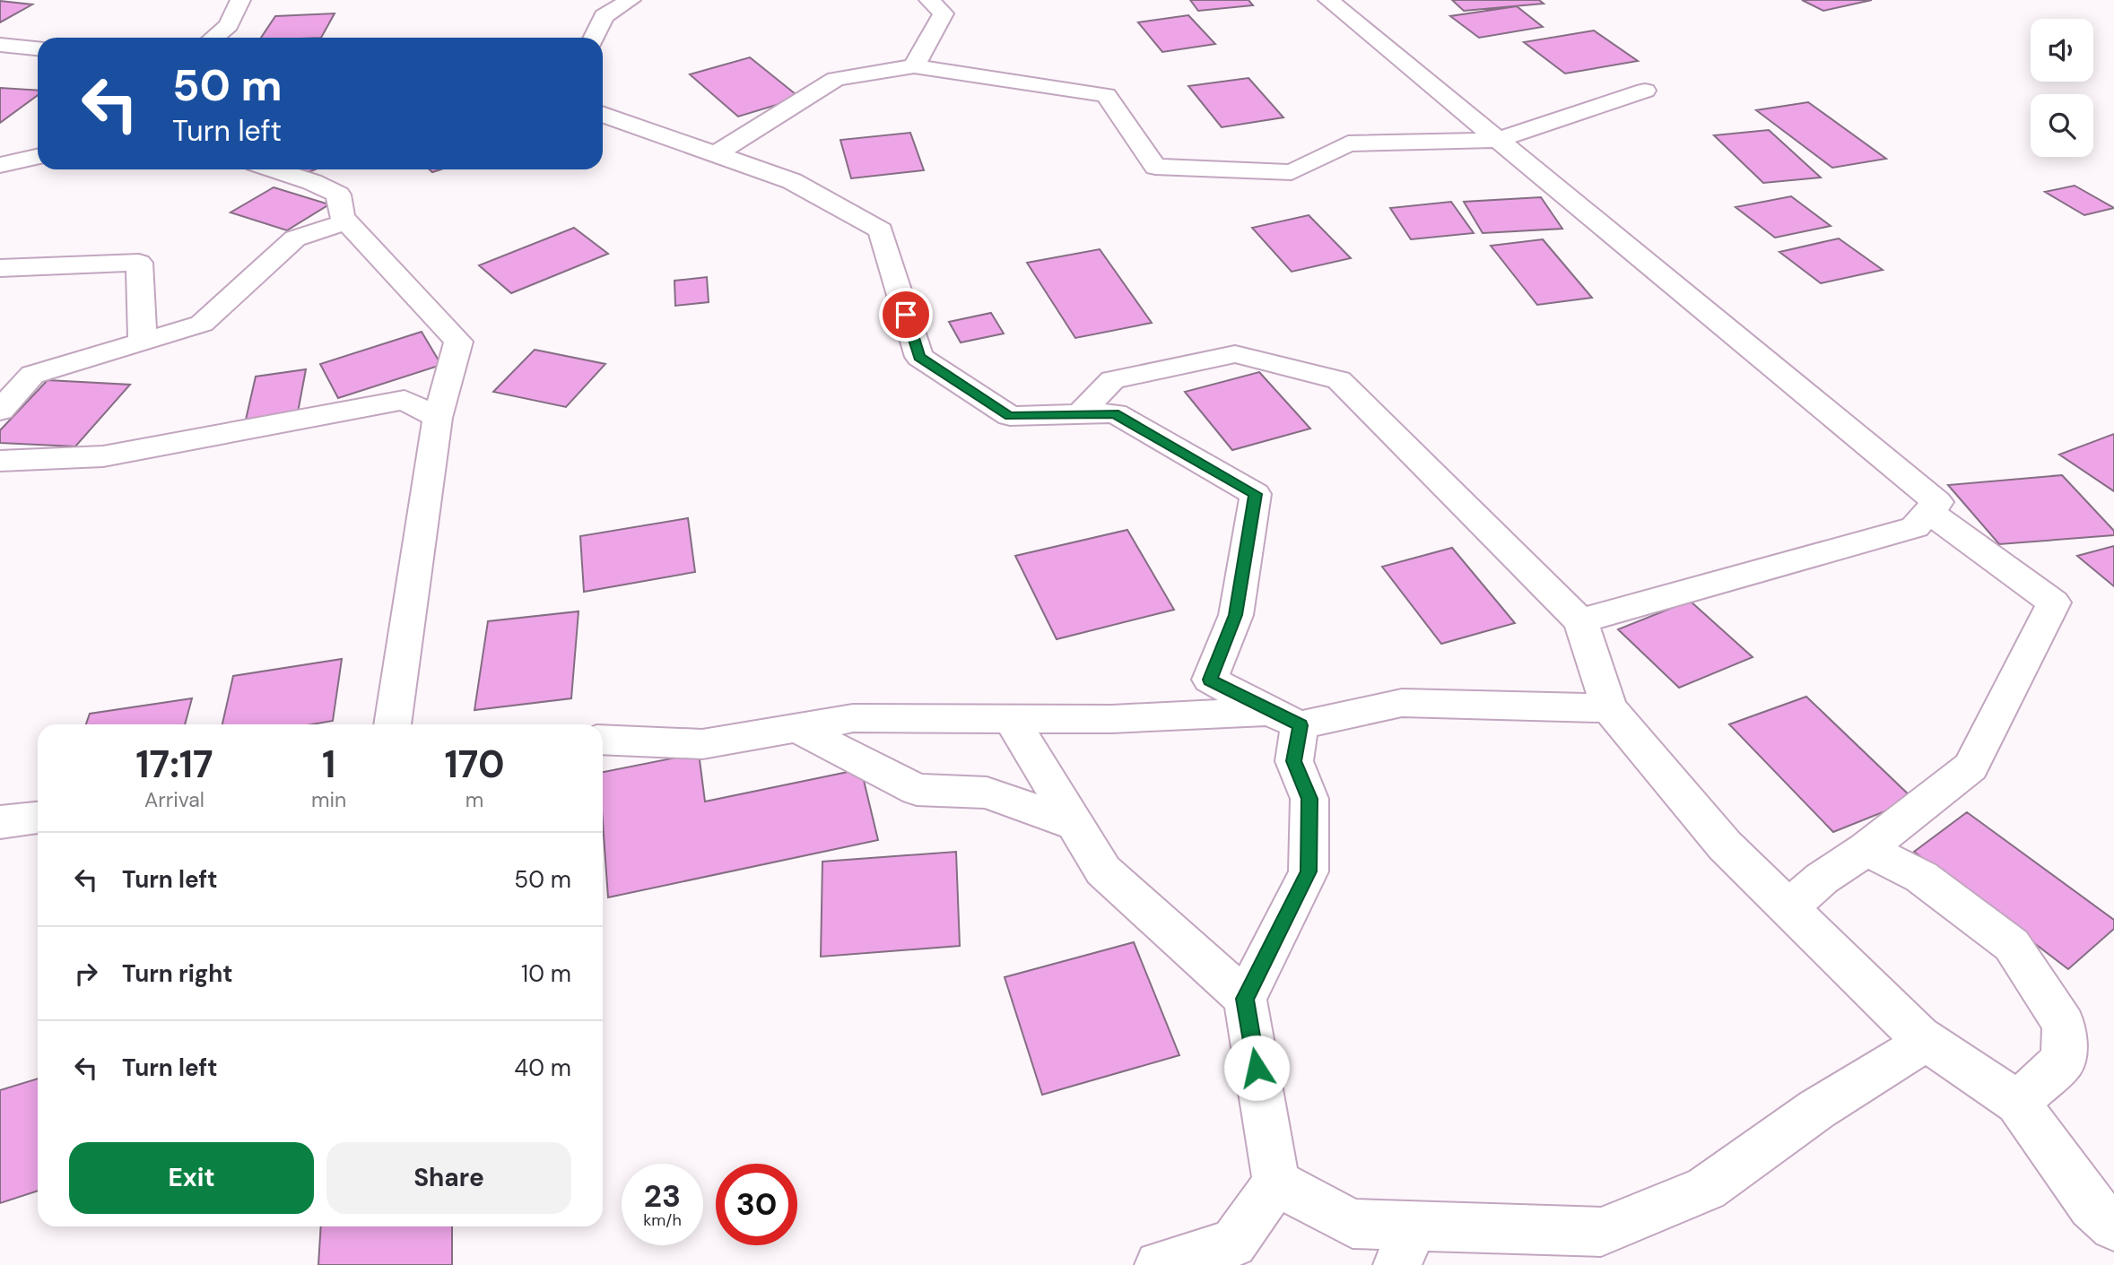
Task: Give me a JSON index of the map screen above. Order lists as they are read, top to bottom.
{
  "page": {
    "turn": ["50 m", "Turn left"],
    "eta": [
      "17:17",
      "Arrival",
      "1",
      "min",
      "170",
      "m"
    ],
    "list": [
      {
        "name": "Turn left",
        "value": "50 m"
      },
      {
        "name": "Turn right",
        "value": "10 m"
      },
      {
        "name": "Turn left",
        "value": "40 m"
      }
    ],
    "buttons": ["Exit", "Share"],
    "speed": "23 km/h",
    "limit": "30"
  }
}
